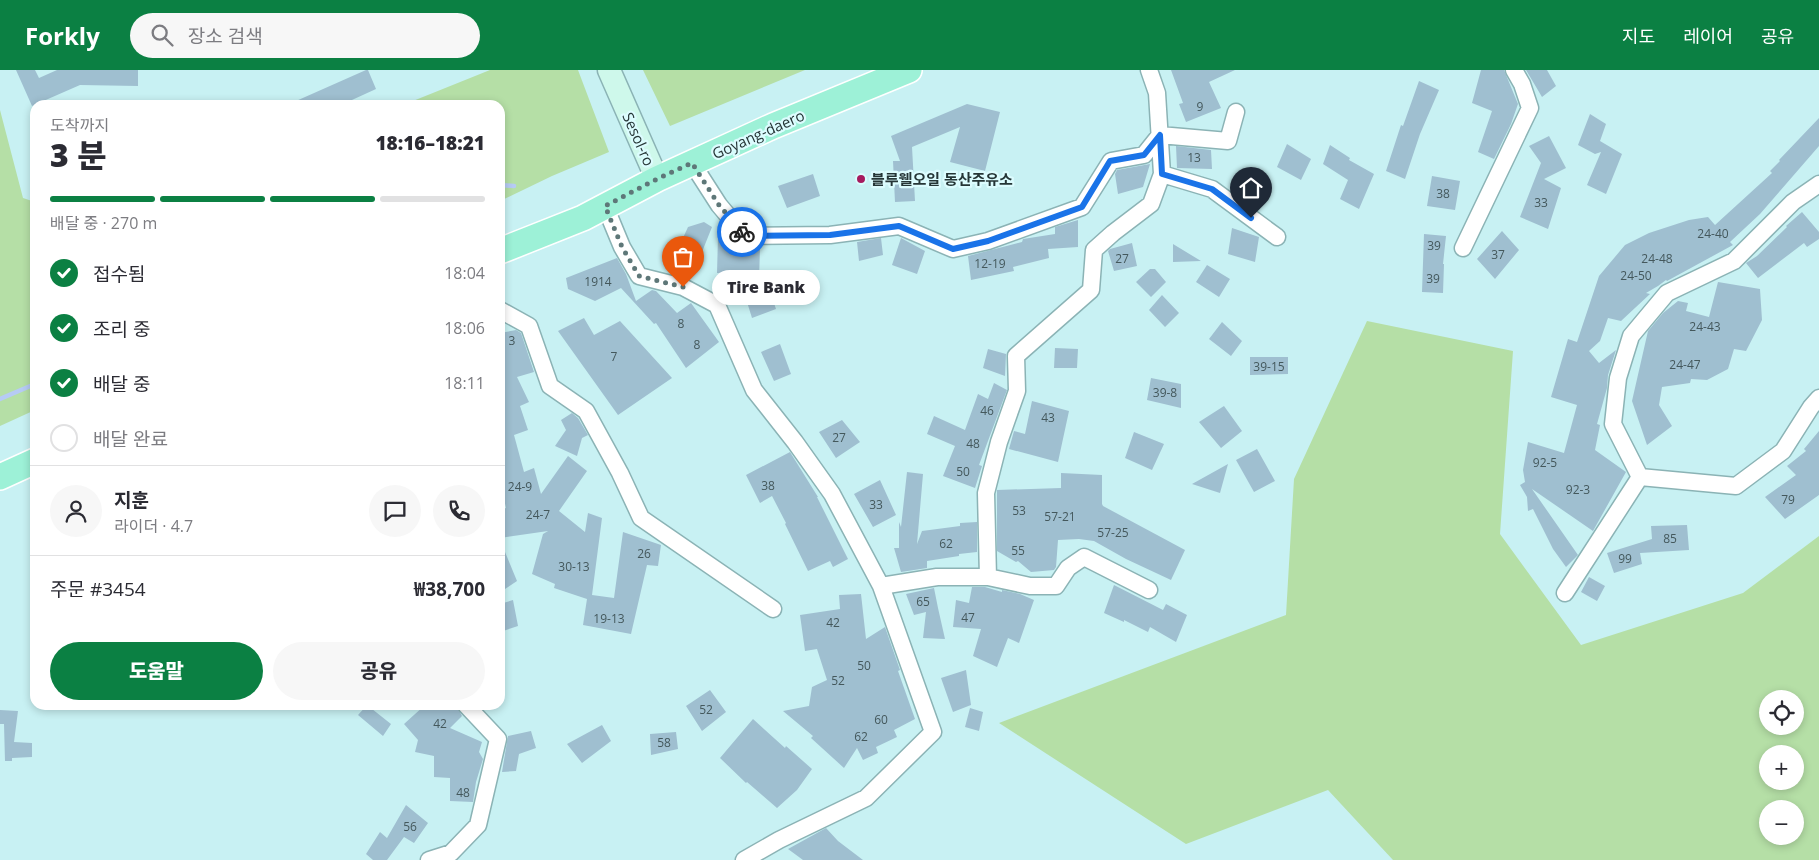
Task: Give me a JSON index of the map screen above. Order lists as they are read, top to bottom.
{
  "streets": {
    "main road": ["Goyang-daero"],
    "street": ["Sesol-ro"]
  },
  "crossings": [
    ["Goyang-daero", "Sesol-ro"]
  ],
  "places": ["블루웰오일 동산주유소", "Tire Bank"],
  "house_numbers": [
    "9",
    "13",
    "38",
    "33",
    "24-40",
    "39",
    "37",
    "27",
    "24-48",
    "12-19",
    "24-50",
    "39",
    "1914",
    "8",
    "24-43",
    "3",
    "8",
    "7",
    "24-47",
    "39-15",
    "39-8",
    "46",
    "43",
    "27",
    "48",
    "92-5",
    "50",
    "38",
    "24-9",
    "92-3",
    "79",
    "33",
    "53",
    "24-7",
    "57-21",
    "57-25",
    "85",
    "62",
    "55",
    "26",
    "99",
    "30-13",
    "65",
    "47",
    "19-13",
    "42",
    "50",
    "52",
    "52",
    "60",
    "42",
    "62",
    "58",
    "48",
    "56"
  ],
  "page": {
    "header": "Forkly",
    "search": "장소 검색",
    "nav": ["지도", "레이어", "공유"],
    "heading": ["3 분", "도착까지", "18:16–18:21"],
    "panel": [
      "지훈",
      "라이더 · 4.7",
      "주문 #3454",
      "₩38,700"
    ],
    "bar": "배달 중 · 270 m",
    "list": [
      ["접수됨", "18:04"],
      ["조리 중", "18:06"],
      ["배달 중", "18:11"],
      "배달 완료"
    ],
    "bubble": "Tire Bank",
    "buttons": ["도움말", "공유"],
    "map_buttons": ["+", "−"]
  }
}
